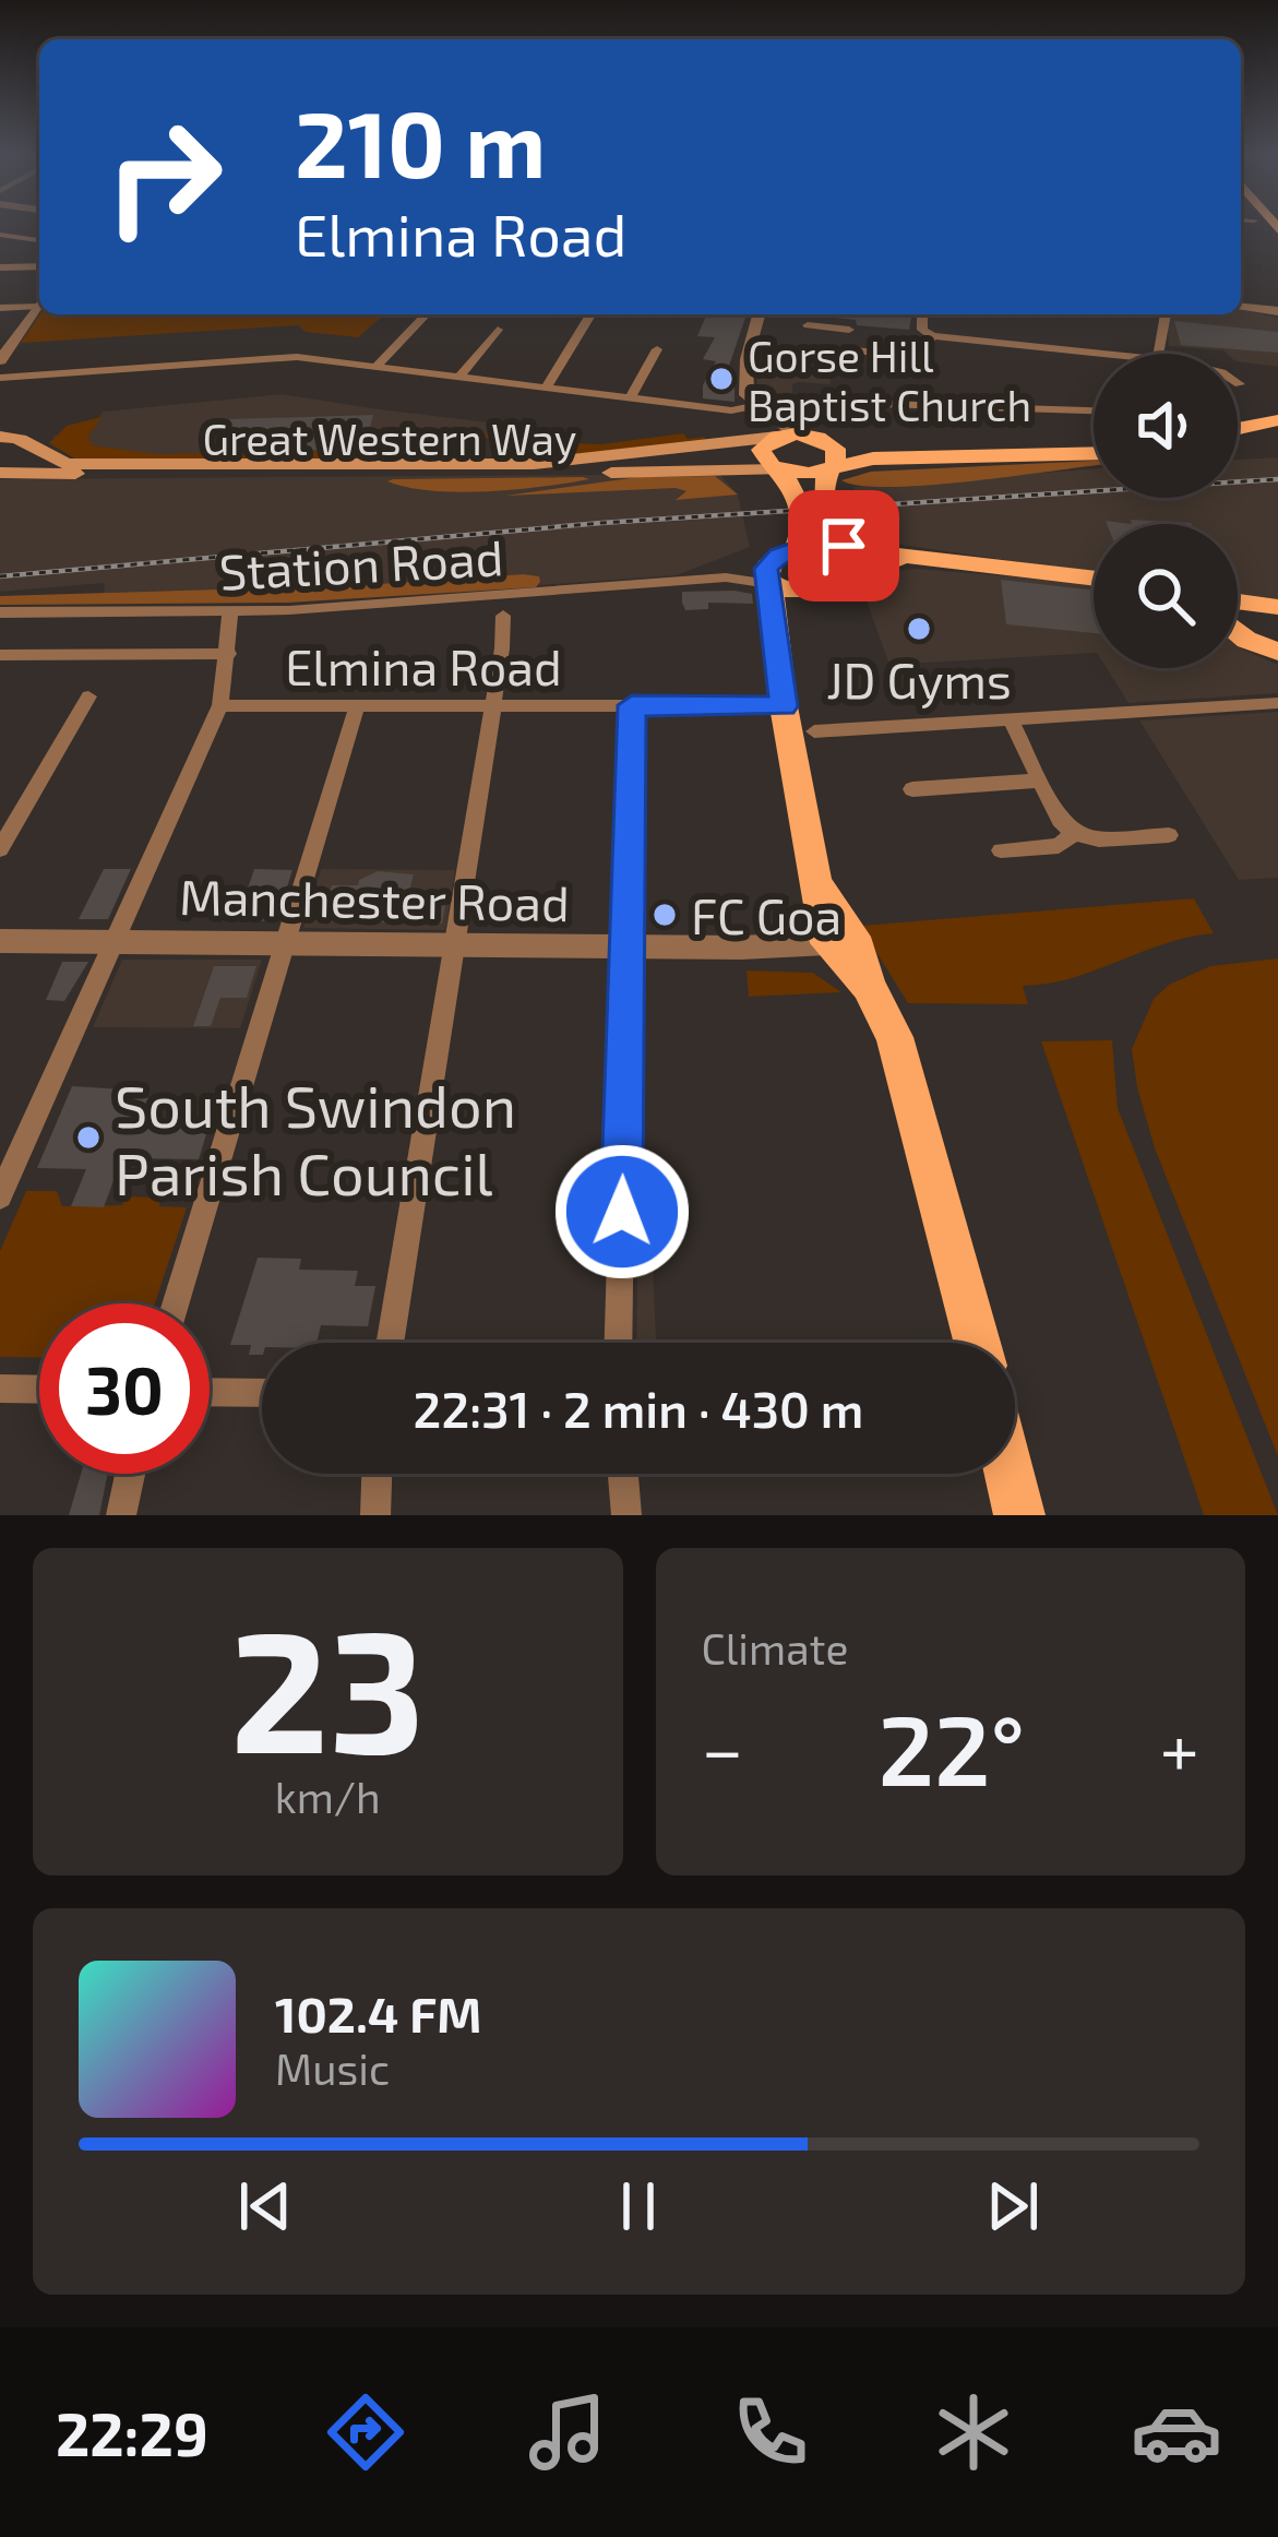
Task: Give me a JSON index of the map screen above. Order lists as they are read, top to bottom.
{
  "streets": {
    "main road": ["Great Western Way"],
    "street": ["Station Road", "Elmina Road", "Manchester Road"]
  },
  "places": [
    "Gorse Hill Baptist Church",
    "JD Gyms",
    "FC Goa",
    "South Swindon Parish Council"
  ],
  "page": {
    "turn": ["210 m", "Elmina Road"],
    "limit": "30",
    "trip": "22:31 · 2 min · 430 m",
    "tile": [
      ["23", "km/h"],
      "Climate"
    ],
    "heat": ["−", "22°", "+"],
    "song": ["102.4 FM", "Music"],
    "tabs": "22:29"
  }
}
